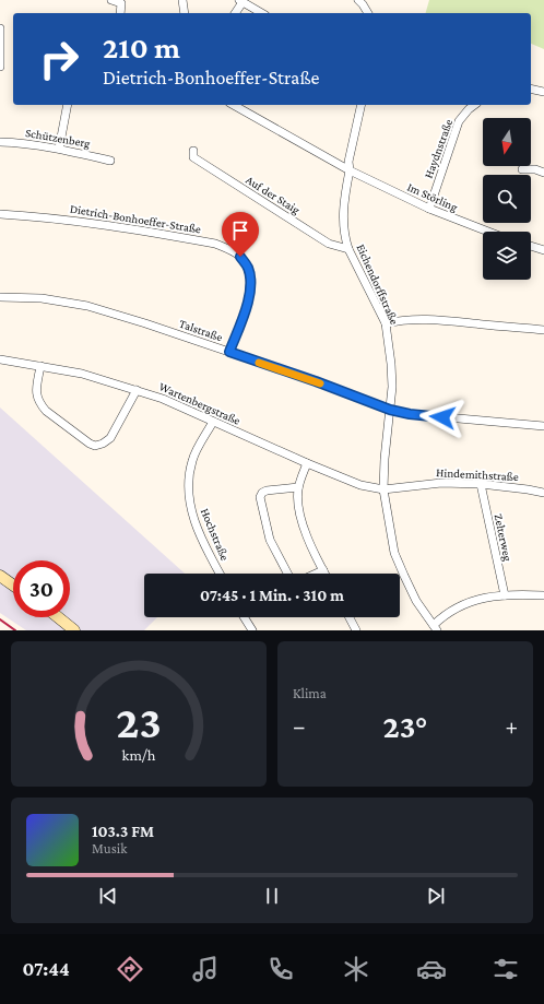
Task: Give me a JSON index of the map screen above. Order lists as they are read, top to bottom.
{
  "streets": {
    "street": [
      "Schützenberg",
      "Haydnstraße",
      "Auf der Staig",
      "Im Störling",
      "Dietrich-Bonhoeffer-Straße",
      "Eichendorffstraße",
      "Talstraße",
      "Wartenbergstraße",
      "Hindemithstraße",
      "Hochstraße",
      "Zelterweg"
    ]
  },
  "crossings": [
    ["Haydnstraße", "Im Störling"],
    ["Auf der Staig", "Eichendorffstraße"],
    ["Im Störling", "Eichendorffstraße"],
    ["Dietrich-Bonhoeffer-Straße", "Talstraße"],
    ["Eichendorffstraße", "Talstraße"],
    ["Eichendorffstraße", "Wartenbergstraße"],
    ["Eichendorffstraße", "Hindemithstraße"],
    ["Wartenbergstraße", "Hindemithstraße"],
    ["Wartenbergstraße", "Hochstraße"],
    ["Hindemithstraße", "Zelterweg"]
  ],
  "north": "bottom",
  "page": {
    "turn": ["210 m", "Dietrich-Bonhoeffer-Straße"],
    "limit": "30",
    "trip": "07:45 · 1 Min. · 310 m",
    "tile": "Klima",
    "heat": ["−", "23°", "+"],
    "song": ["103.3 FM", "Musik"],
    "tabs": "07:44",
    "gauge": ["23", "km/h"]
  }
}
